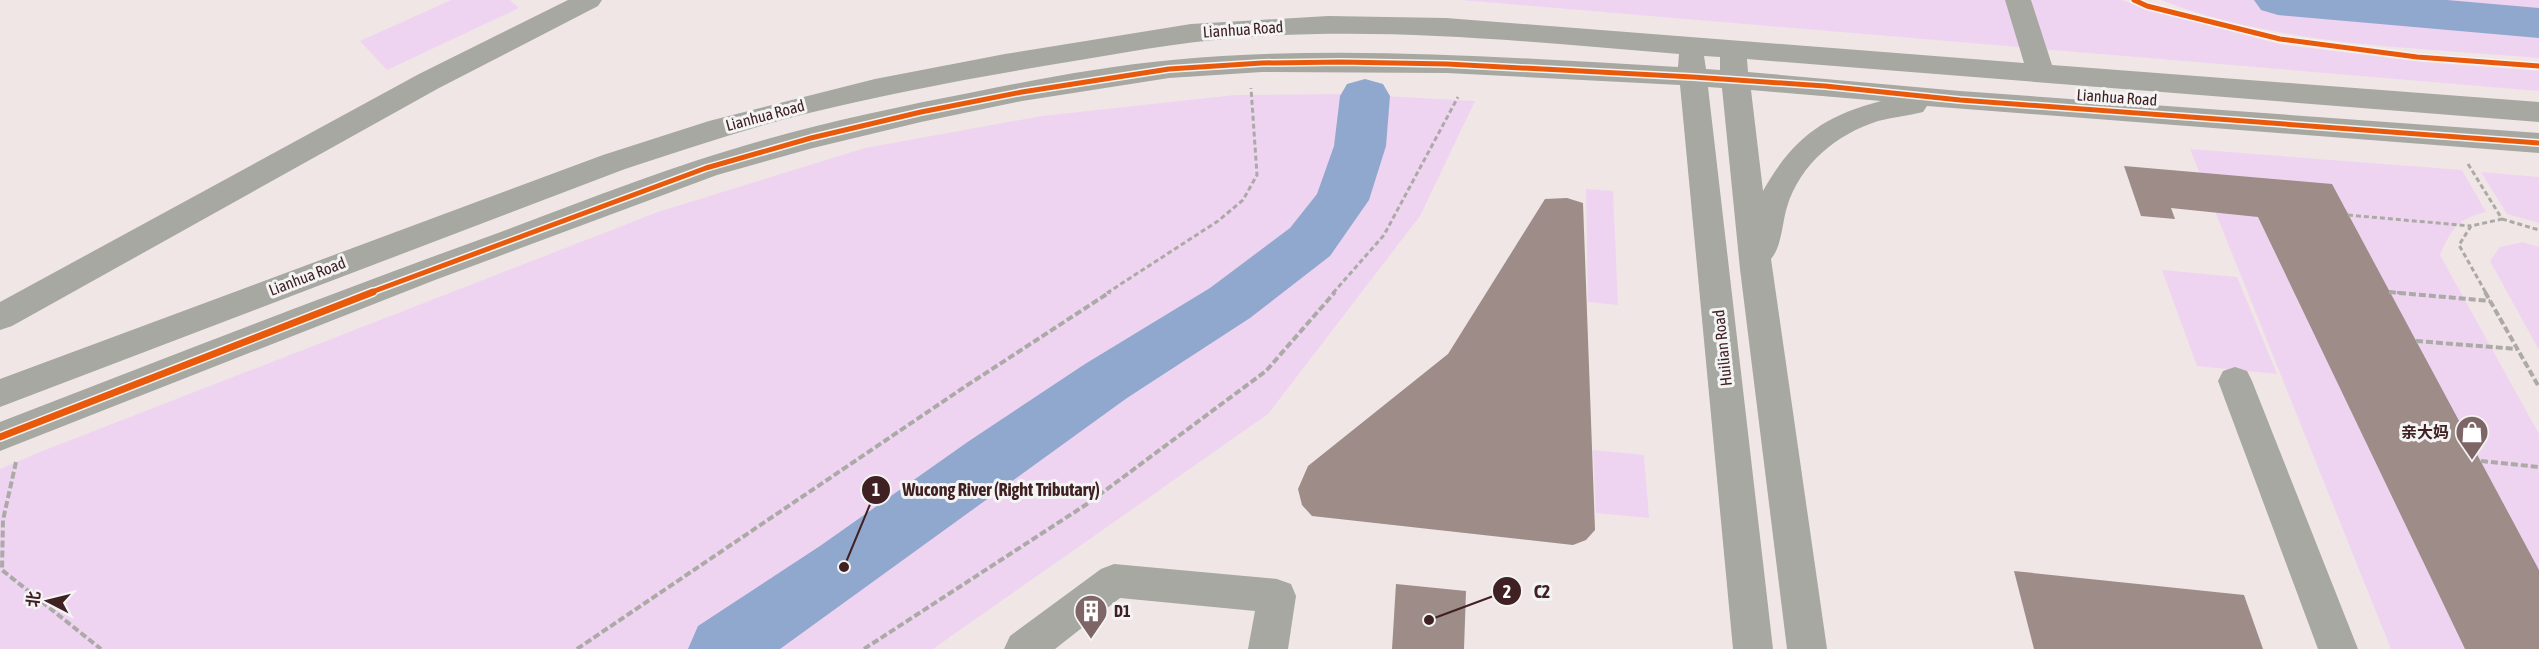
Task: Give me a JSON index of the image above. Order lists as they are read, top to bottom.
{
  "streets": {
    "street": ["Lianhua Road", "Huilian Road"]
  },
  "crossings": [
    ["Lianhua Road", "Huilian Road"]
  ],
  "places": {
    "shop": ["亲大妈"],
    "other": ["Wucong River (Right Tributary)", "C2"],
    "building": ["D1"]
  },
  "north": "left"
}
